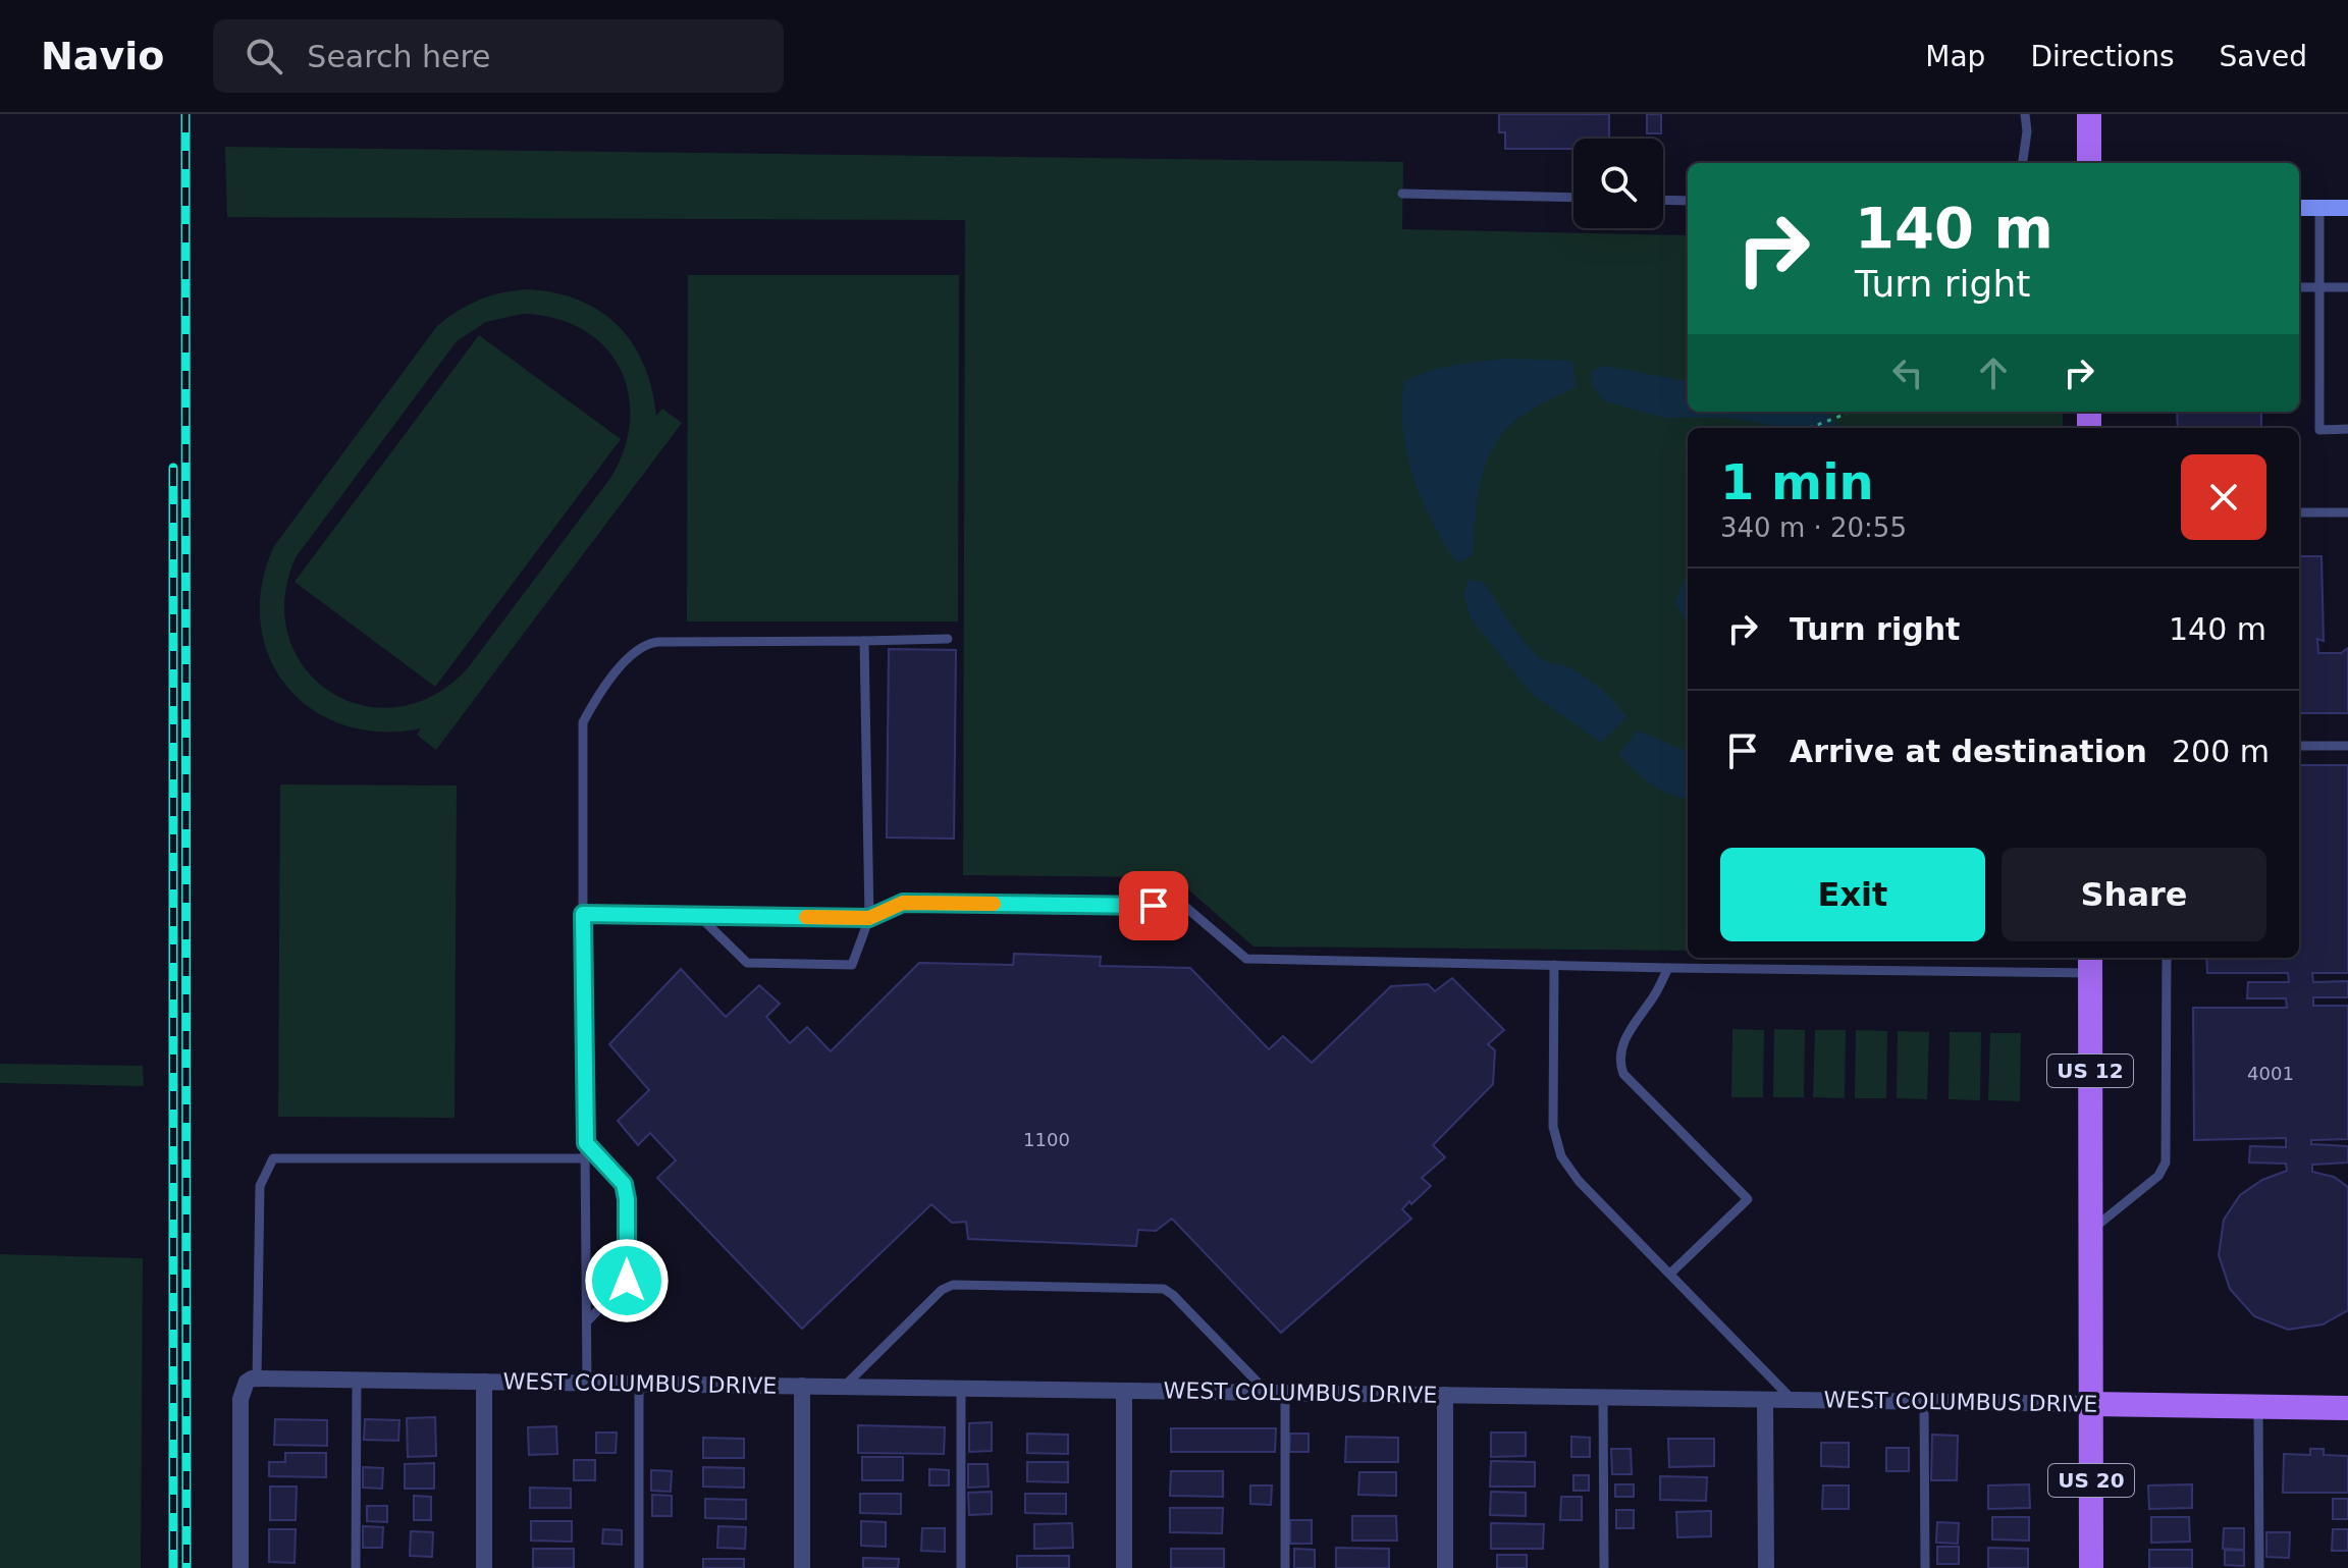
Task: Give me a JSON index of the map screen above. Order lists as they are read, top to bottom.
{
  "streets": {
    "main road": ["US 12", "WEST COLUMBUS DRIVE", "US 20"]
  },
  "crossings": [
    ["US 12", "WEST COLUMBUS DRIVE"],
    ["US 12", "US 20"],
    ["WEST COLUMBUS DRIVE", "US 20"]
  ],
  "house_numbers": ["4001", "1100"],
  "page": {
    "header": "Navio",
    "search": "Search here",
    "nav": ["Map", "Directions", "Saved"],
    "turn": ["140 m", "Turn right"],
    "heading": ["1 min", "340 m · 20:55"],
    "list": [
      {
        "name": "Turn right",
        "value": "140 m"
      },
      {
        "name": "Arrive at destination",
        "value": "200 m"
      }
    ],
    "buttons": ["Exit", "Share"]
  }
}
